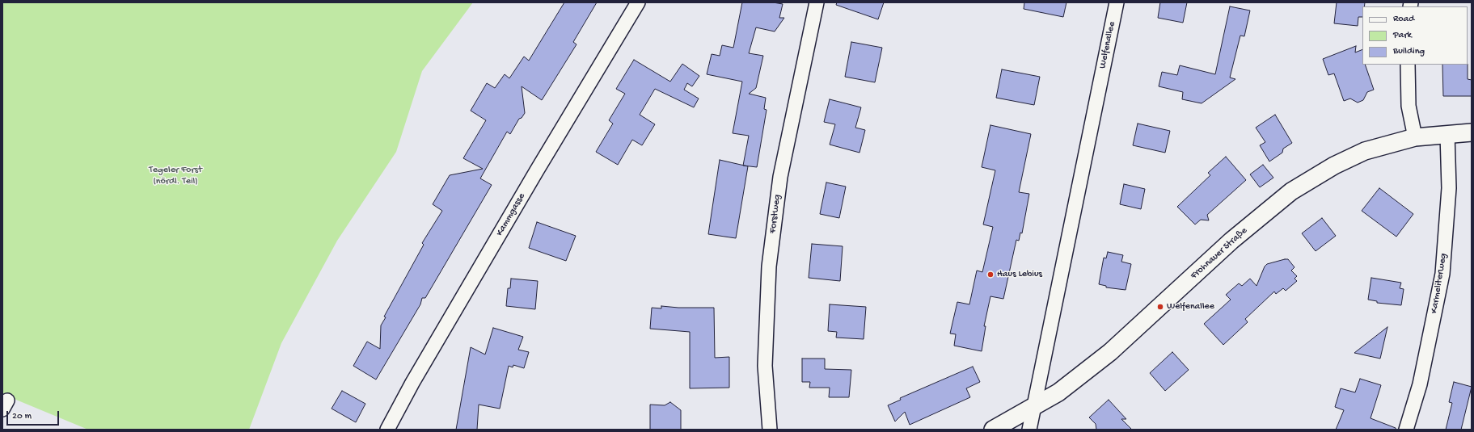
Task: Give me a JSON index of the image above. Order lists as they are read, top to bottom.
{
  "streets": {
    "street": [
      "Welfenallee",
      "Forstweg",
      "Kammgasse",
      "Frohnauer Straße",
      "Karmeliterweg"
    ]
  },
  "crossings": [
    ["Welfenallee", "Frohnauer Straße"],
    ["Frohnauer Straße", "Karmeliterweg"]
  ],
  "parks": ["Tegeler Forst (nördl. Teil)"],
  "places": ["Haus Lebius", "Welfenallee"],
  "legend": ["Road", "Park", "Building"],
  "scale_bar": "20 m"
}
